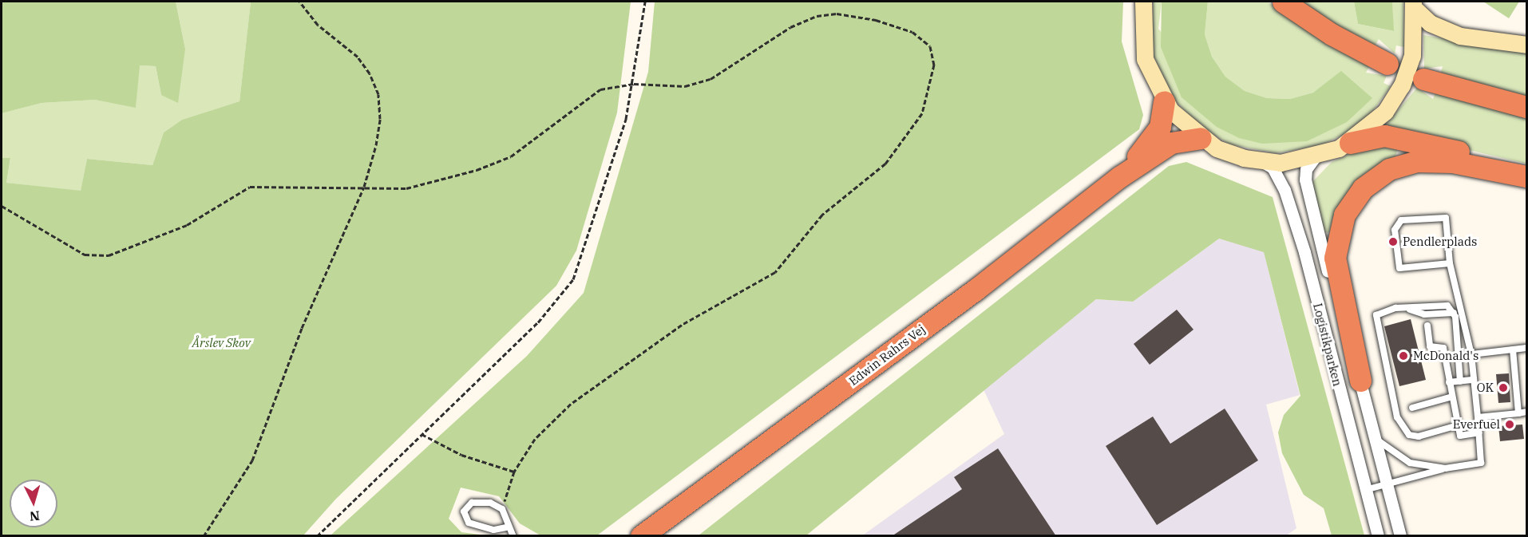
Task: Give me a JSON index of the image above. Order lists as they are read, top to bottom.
{
  "streets": {
    "highway": ["Edwin Rahrs Vej"],
    "street": ["Logistikparken"]
  },
  "parks": ["Årslev Skov"],
  "places": [
    "Pendlerplads",
    "McDonald's",
    "OK",
    "Everfuel"
  ],
  "north": "bottom"
}
